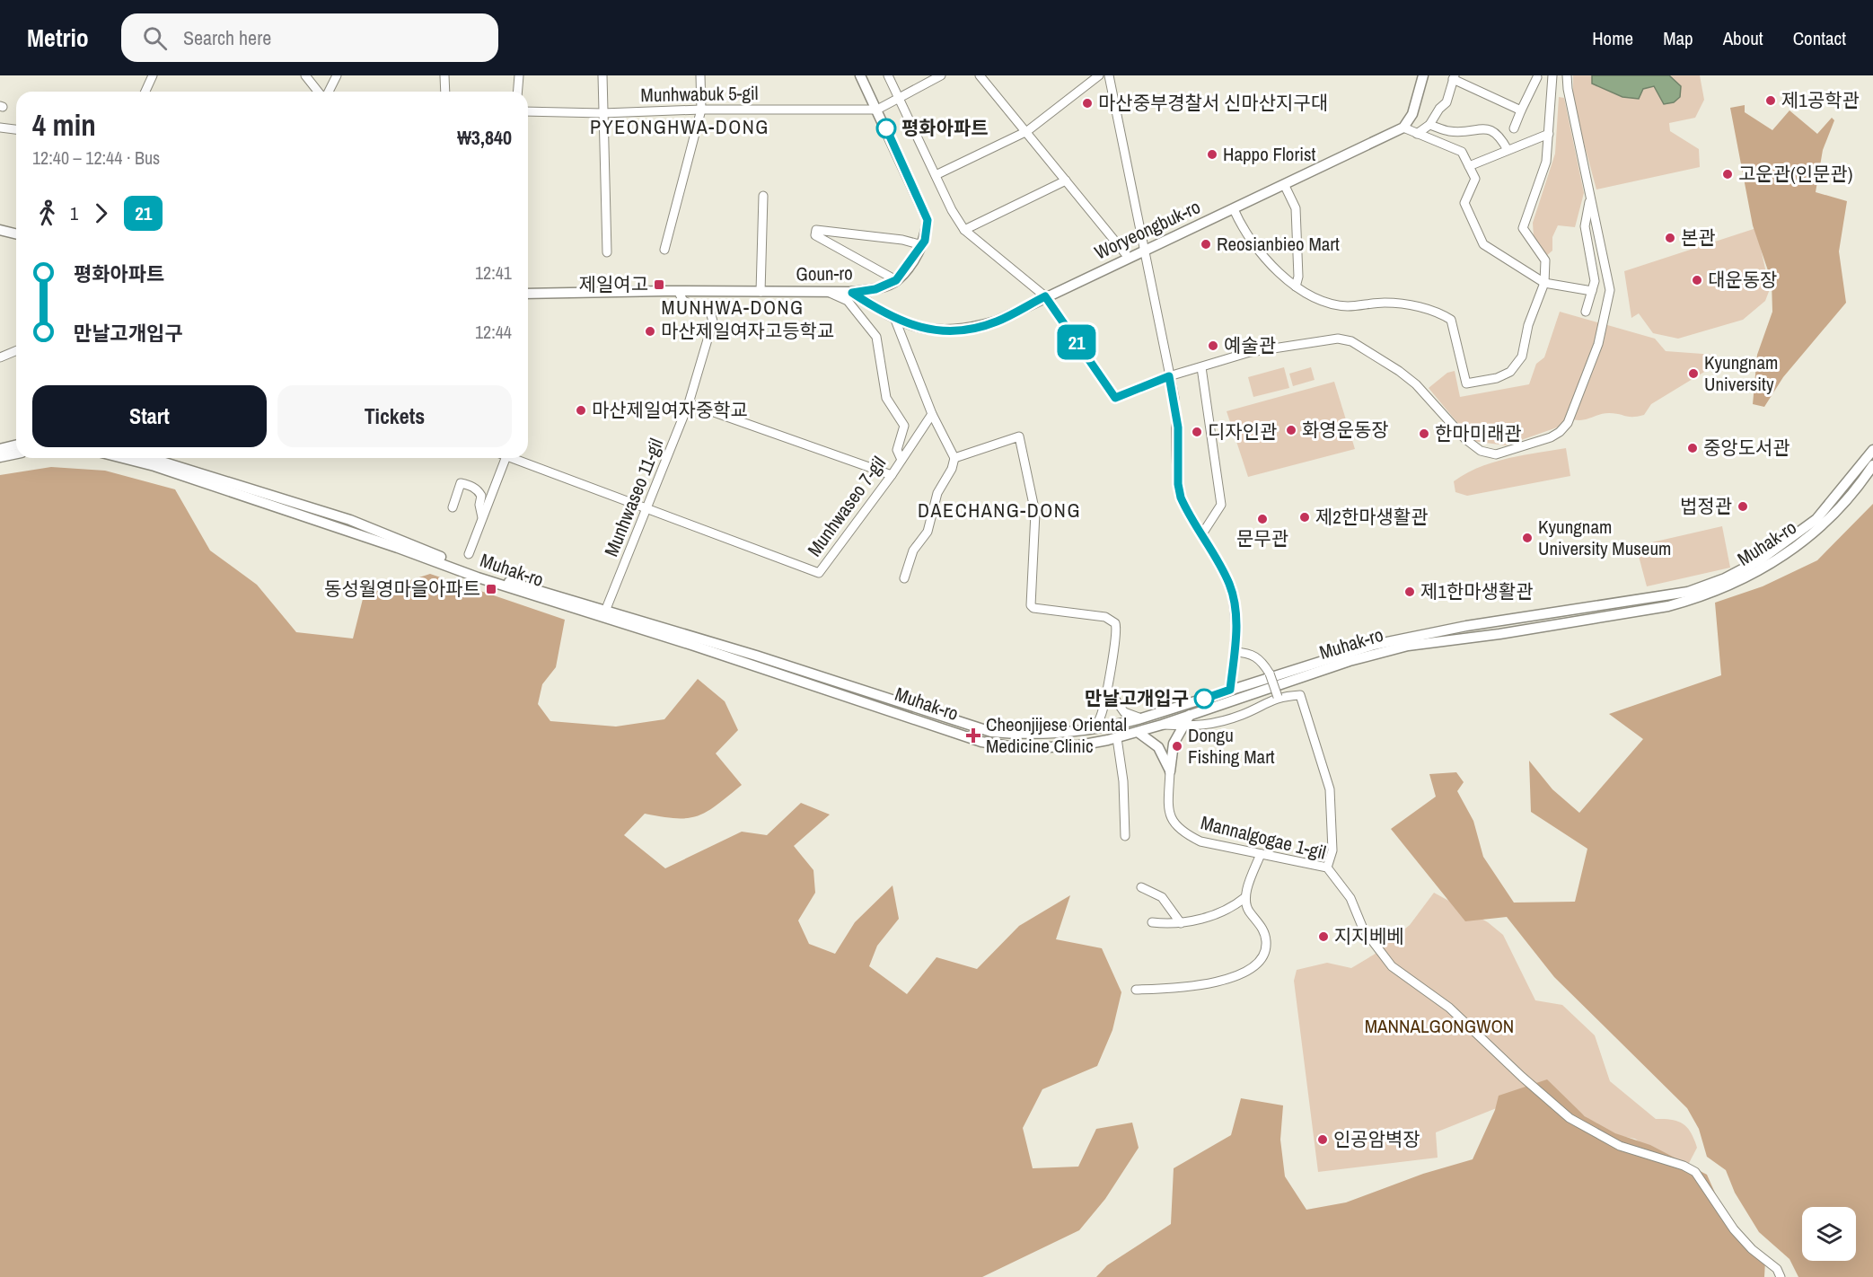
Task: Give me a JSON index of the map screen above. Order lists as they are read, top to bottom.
{
  "streets": {
    "main road": ["Woryeongbuk-ro", "Goun-ro", "Muhak-ro"],
    "street": [
      "Munhwabuk 5-gil",
      "Munhwaseo 11-gil",
      "Munhwaseo 7-gil",
      "Mannalgogae 1-gil"
    ]
  },
  "crossings": [
    ["Woryeongbuk-ro", "Goun-ro"],
    ["Goun-ro", "Munhwaseo 11-gil"],
    ["Munhwaseo 11-gil", "Munhwaseo 7-gil"],
    ["Munhwaseo 11-gil", "Muhak-ro"]
  ],
  "districts": ["PYEONGHWA-DONG", "MUNHWA-DONG", "DAECHANG-DONG"],
  "parks": ["MANNALGONGWON"],
  "places": {
    "other": [
      "제1공학관",
      "마산중부경찰서 신마산지구대",
      "평화아파트",
      "Happo Florist",
      "고운관(인문관)",
      "본관",
      "Reosianbieo Mart",
      "대운동장",
      "마산제일여자고등학교",
      "예술관",
      "Kyungnam University",
      "마산제일여자중학교",
      "화영운동장",
      "디자인관",
      "한마미래관",
      "중앙도서관",
      "법정관",
      "제2한마생활관",
      "문무관",
      "Kyungnam University Museum",
      "제1한마생활관",
      "만날고개입구",
      "Dongu Fishing Mart",
      "지지베베",
      "인공암벽장"
    ],
    "transit": ["제일여고", "동성월영마을아파트"],
    "health": ["Cheonjijese Oriental Medicine Clinic"]
  },
  "lines": ["bus line 21"],
  "page": {
    "header": "Metrio",
    "search": "Search here",
    "nav": [
      "Home",
      "Map",
      "About",
      "Contact"
    ],
    "on_map": "21",
    "heading": ["4 min", "12:40 – 12:44 · Bus", "₩3,840"],
    "legs": ["1", "21"],
    "list": [
      {
        "name": "평화아파트",
        "value": "12:41"
      },
      {
        "name": "만날고개입구",
        "value": "12:44"
      }
    ],
    "buttons": ["Start", "Tickets"]
  }
}
